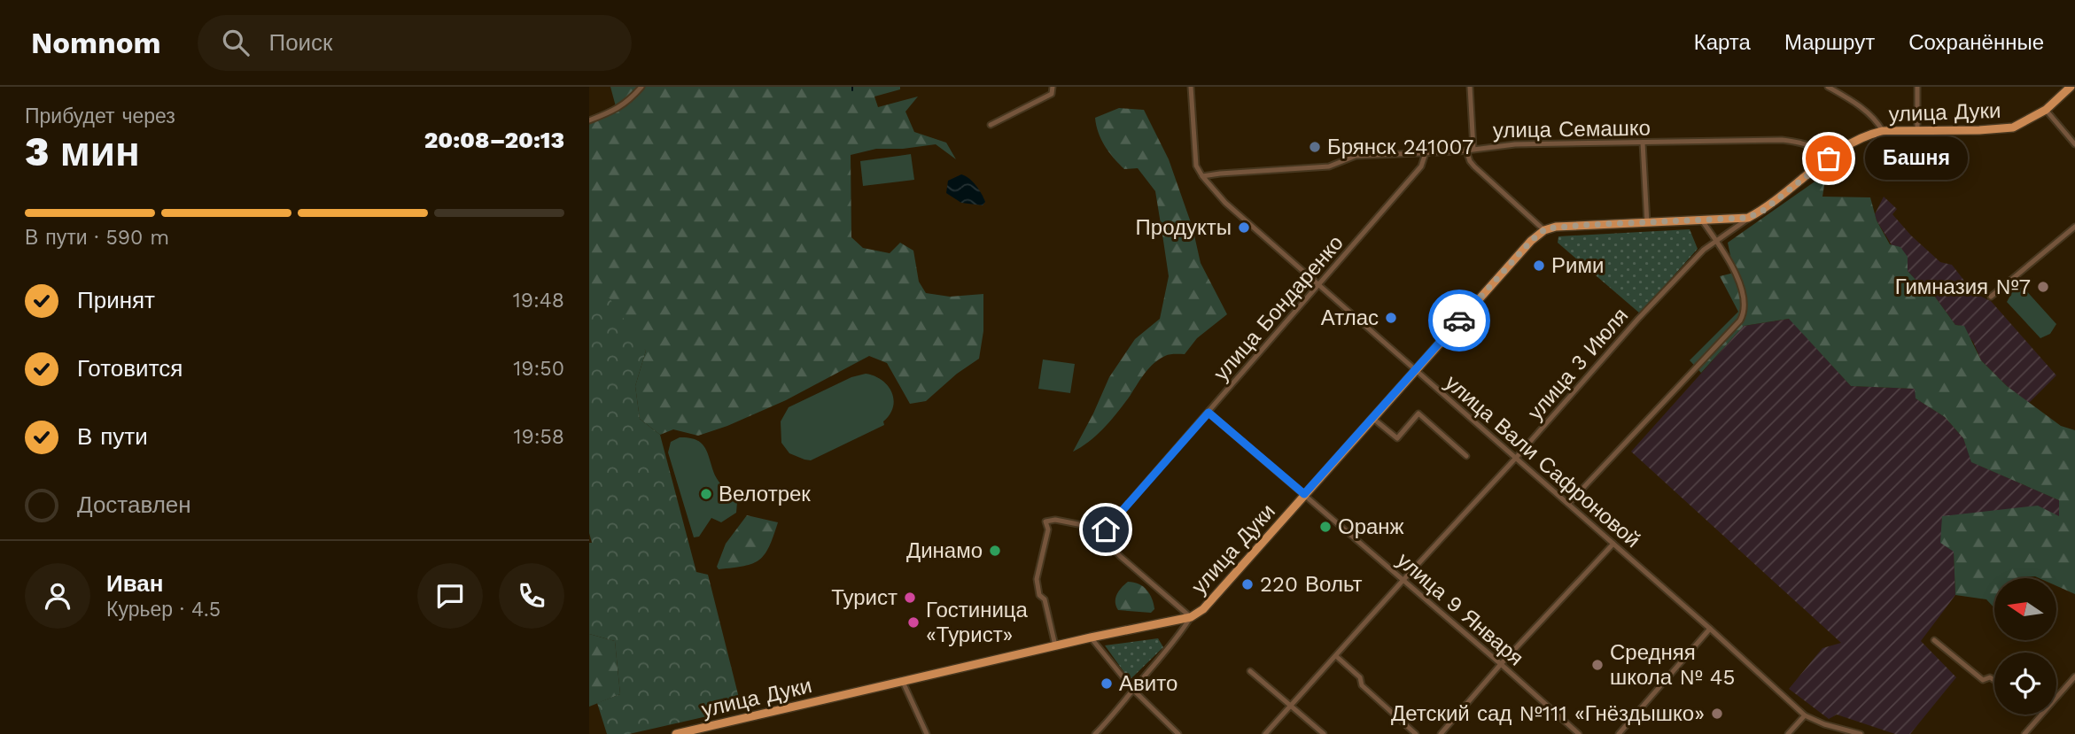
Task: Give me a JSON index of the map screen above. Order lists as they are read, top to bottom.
{
  "streets": {
    "main road": ["улица Дуки"],
    "street": [
      "улица Семашко",
      "улица Бондаренко",
      "улица 3 Июля",
      "улица Вали Сафроновой",
      "улица 9 Января"
    ]
  },
  "crossings": [
    ["улица Дуки", "улица Семашко"],
    ["улица Дуки", "улица 3 Июля"],
    ["улица Дуки", "улица Вали Сафроновой"],
    ["улица Дуки", "улица 9 Января"],
    ["улица Семашко", "улица Бондаренко"],
    ["улица Семашко", "улица Вали Сафроновой"],
    ["улица Бондаренко", "улица Вали Сафроновой"],
    ["улица Бондаренко", "улица 9 Января"],
    ["улица 3 Июля", "улица Вали Сафроновой"],
    ["улица 3 Июля", "улица 9 Января"]
  ],
  "places": [
    "Брянск 241007",
    "Башня",
    "Продукты",
    "Рими",
    "Гимназия №7",
    "Атлас",
    "Велотрек",
    "Оранж",
    "Динамо",
    "220 Вольт",
    "Турист",
    "Гостиница «Турист»",
    "Средняя школа № 45",
    "Авито",
    "Детский сад №111 «Гнёздышко»"
  ],
  "north": "left",
  "page": {
    "header": "Nomnom",
    "search": "Поиск",
    "nav": ["Карта", "Маршрут", "Сохранённые"],
    "heading": ["3 мин", "Прибудет через", "20:08–20:13"],
    "panel": ["Иван", "Курьер · 4.5"],
    "bubble": "Башня",
    "bar": "В пути · 590 m",
    "list": [
      ["Принят", "19:48"],
      ["Готовится", "19:50"],
      ["В пути", "19:58"],
      "Доставлен"
    ]
  }
}
